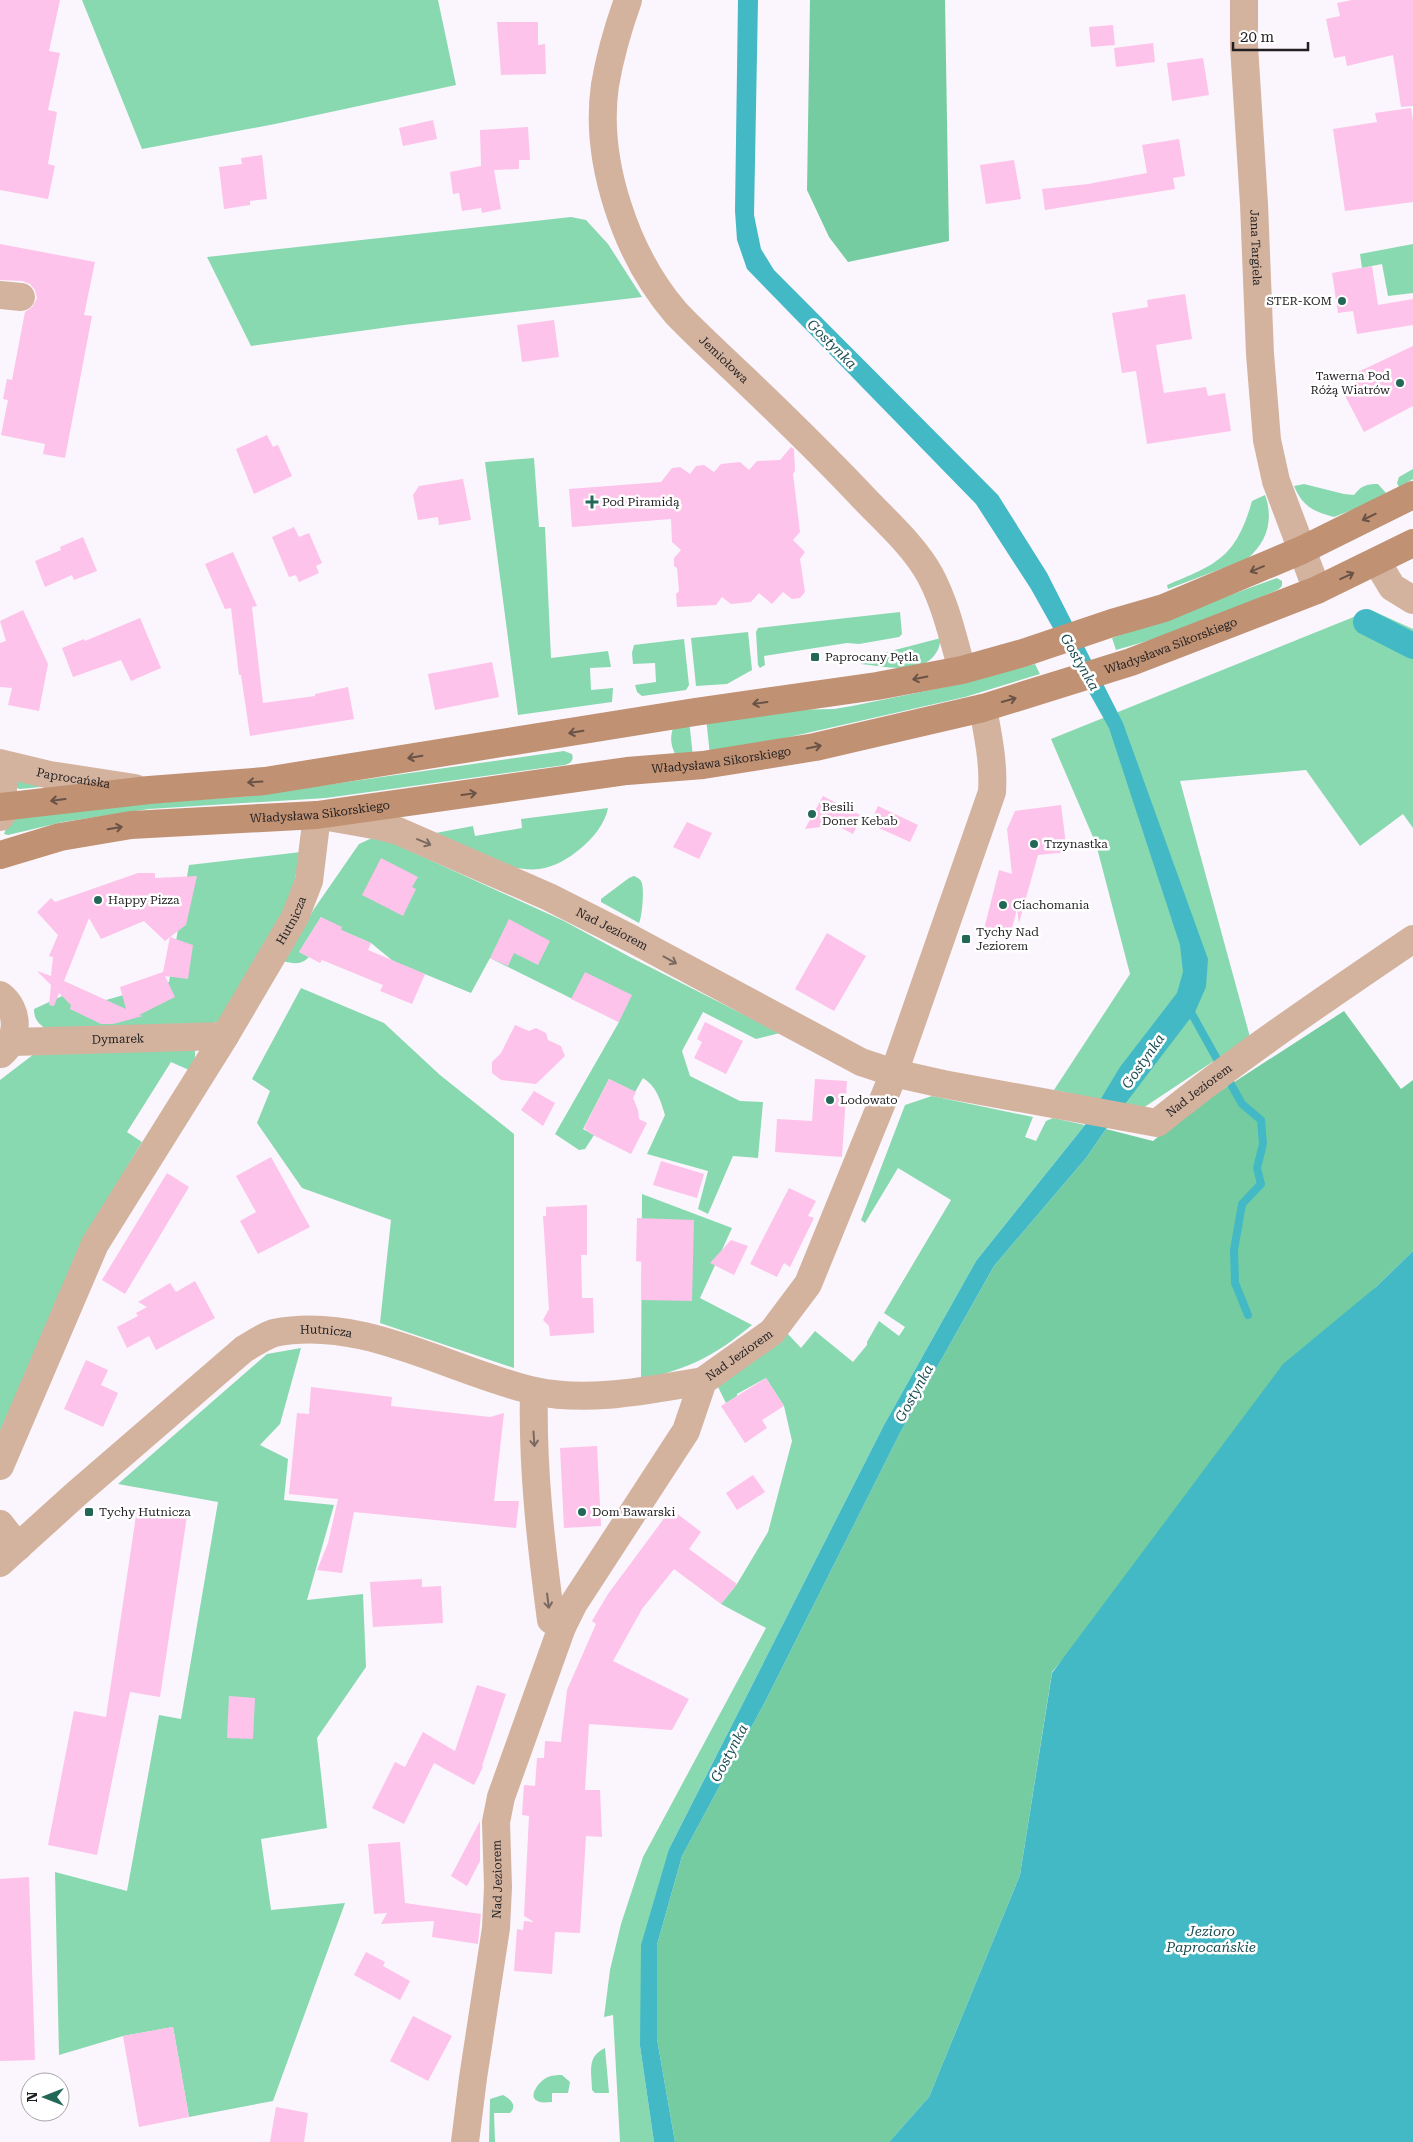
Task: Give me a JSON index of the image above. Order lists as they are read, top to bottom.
{
  "streets": {
    "street": [
      "Jana Targiela",
      "Jemiołowa",
      "Władysława Sikorskiego",
      "Paprocańska",
      "Hutnicza",
      "Nad Jeziorem",
      "Dymarek"
    ]
  },
  "crossings": [
    ["Jana Targiela", "Władysława Sikorskiego"],
    ["Władysława Sikorskiego", "Hutnicza"],
    ["Władysława Sikorskiego", "Nad Jeziorem"],
    ["Hutnicza", "Nad Jeziorem"],
    ["Hutnicza", "Dymarek"]
  ],
  "water": ["Gostynka", "Jezioro Paprocańskie"],
  "places": {
    "other": [
      "STER-KOM",
      "Tawerna Pod Różą Wiatrów",
      "Besili Doner Kebab",
      "Trzynastka",
      "Happy Pizza",
      "Ciachomania",
      "Lodowato",
      "Dom Bawarski"
    ],
    "health": ["Pod Piramidą"],
    "transit": ["Paprocany Pętla", "Tychy Nad Jeziorem", "Tychy Hutnicza"]
  },
  "scale_bar": "20 m",
  "north": "left"
}
